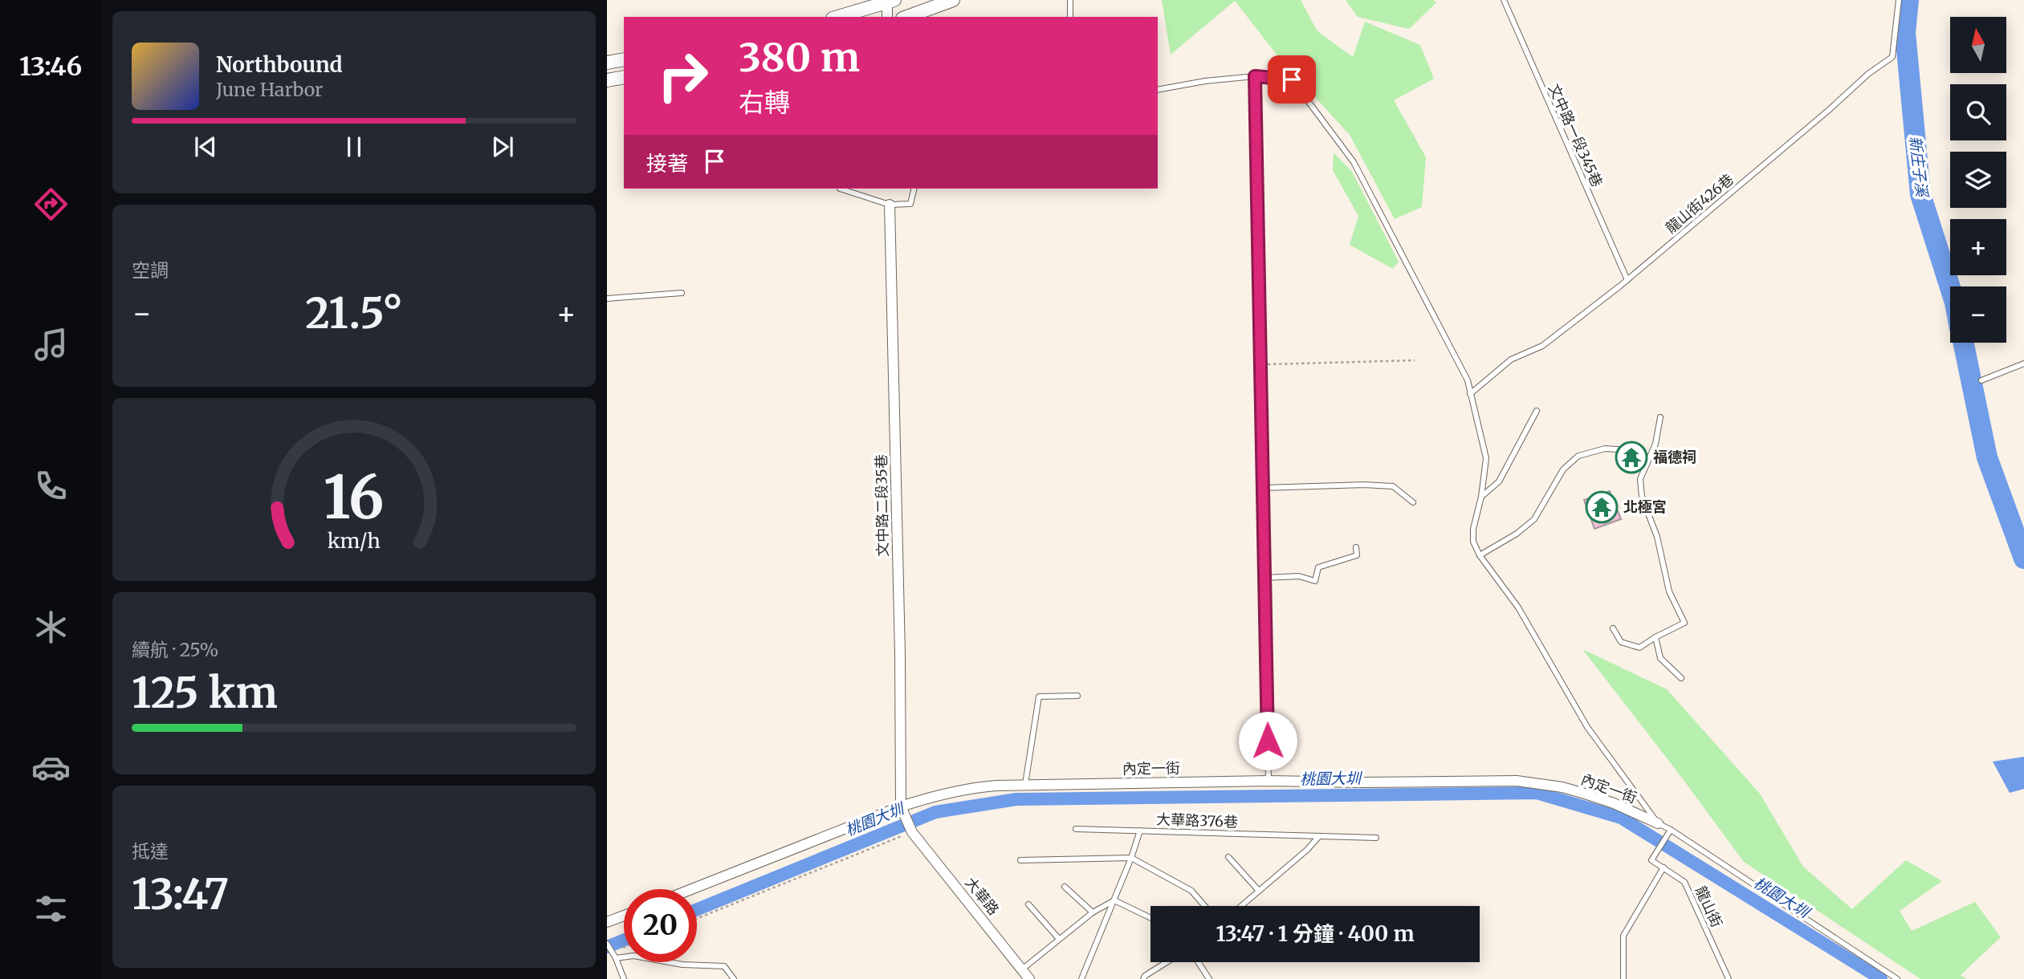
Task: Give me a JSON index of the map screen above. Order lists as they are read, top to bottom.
{
  "streets": {
    "street": ["文中路二段35巷", "內定一街", "大華路"],
    "lane": [
      "文中路一段345巷",
      "龍山街426巷",
      "大華路376巷",
      "龍山街"
    ]
  },
  "crossings": [
    ["文中路一段345巷", "龍山街426巷"],
    ["文中路二段35巷", "內定一街"],
    ["文中路二段35巷", "大華路"],
    ["內定一街", "大華路"]
  ],
  "water": ["新庄子溪", "桃園大圳"],
  "places": {
    "temple": ["福德祠", "北極宮"]
  },
  "north": "top",
  "page": {
    "tabs": "13:46",
    "map_buttons": ["+", "−"],
    "turn": ["380 m", "右轉"],
    "song": ["Northbound", "June Harbor"],
    "then": "接著",
    "tile": [
      "空調",
      ["續航 · 25%", "125 km"],
      ["抵達", "13:47"]
    ],
    "heat": ["−", "21.5°", "+"],
    "limit": "20",
    "trip": "13:47 · 1 分鐘 · 400 m",
    "gauge": ["16", "km/h"]
  }
}
